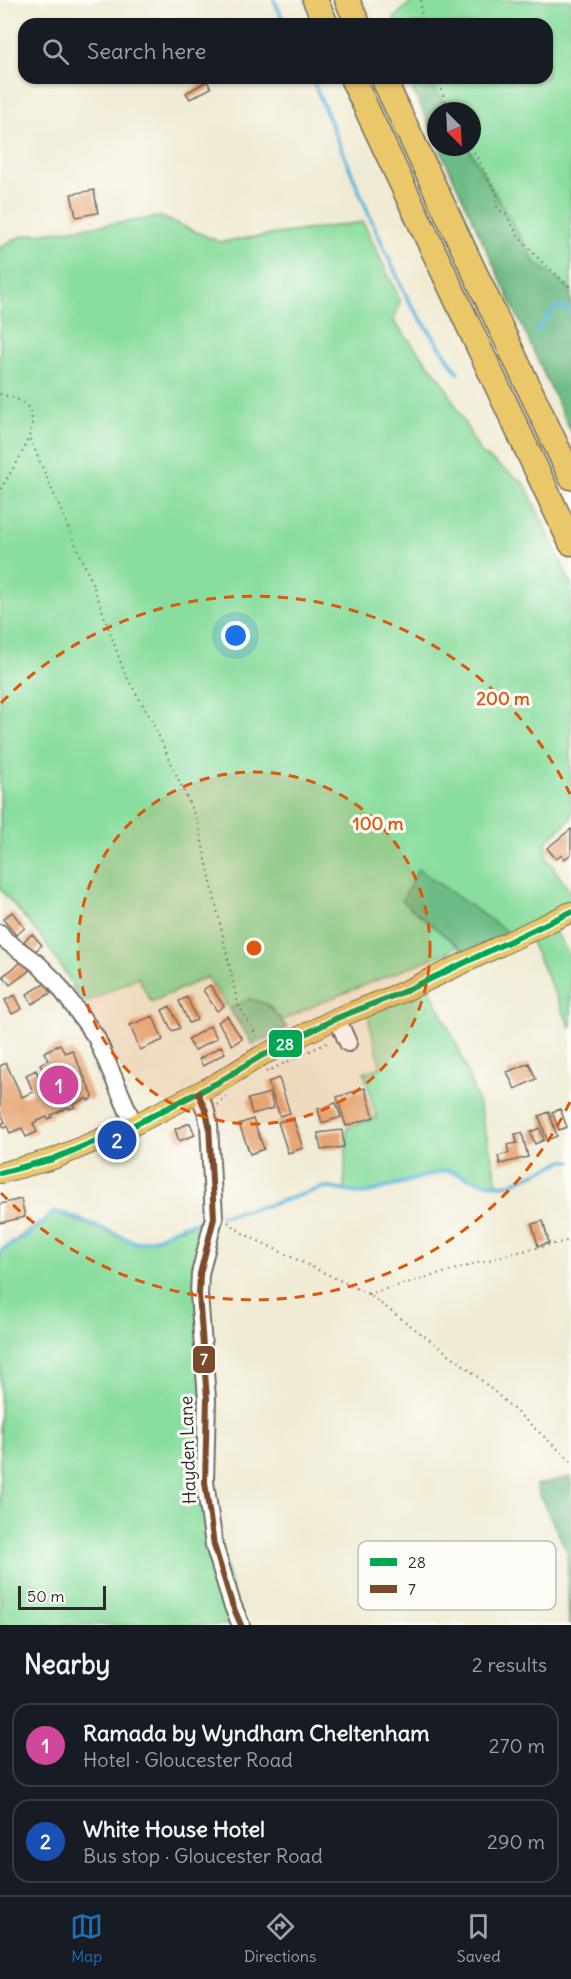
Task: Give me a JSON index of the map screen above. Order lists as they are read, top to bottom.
{
  "streets": {
    "street": ["Hayden Lane"]
  },
  "lines": ["transit line 28", "transit line 7"],
  "legend": ["28", "7"],
  "scale_bar": "50 m",
  "north": "bottom right",
  "page": {
    "search": "Search here",
    "pins": ["1", "2"],
    "scale": "50 m",
    "heading": ["Nearby", "2 results"],
    "list": [
      {
        "mark": "1",
        "name": "Ramada by Wyndham Cheltenham",
        "note": "Hotel · Gloucester Road",
        "value": "270 m"
      },
      {
        "mark": "2",
        "name": "White House Hotel",
        "note": "Bus stop · Gloucester Road",
        "value": "290 m"
      }
    ],
    "nav": ["Map", "Directions", "Saved"]
  },
  "rings": ["200 m", "100 m"]
}
